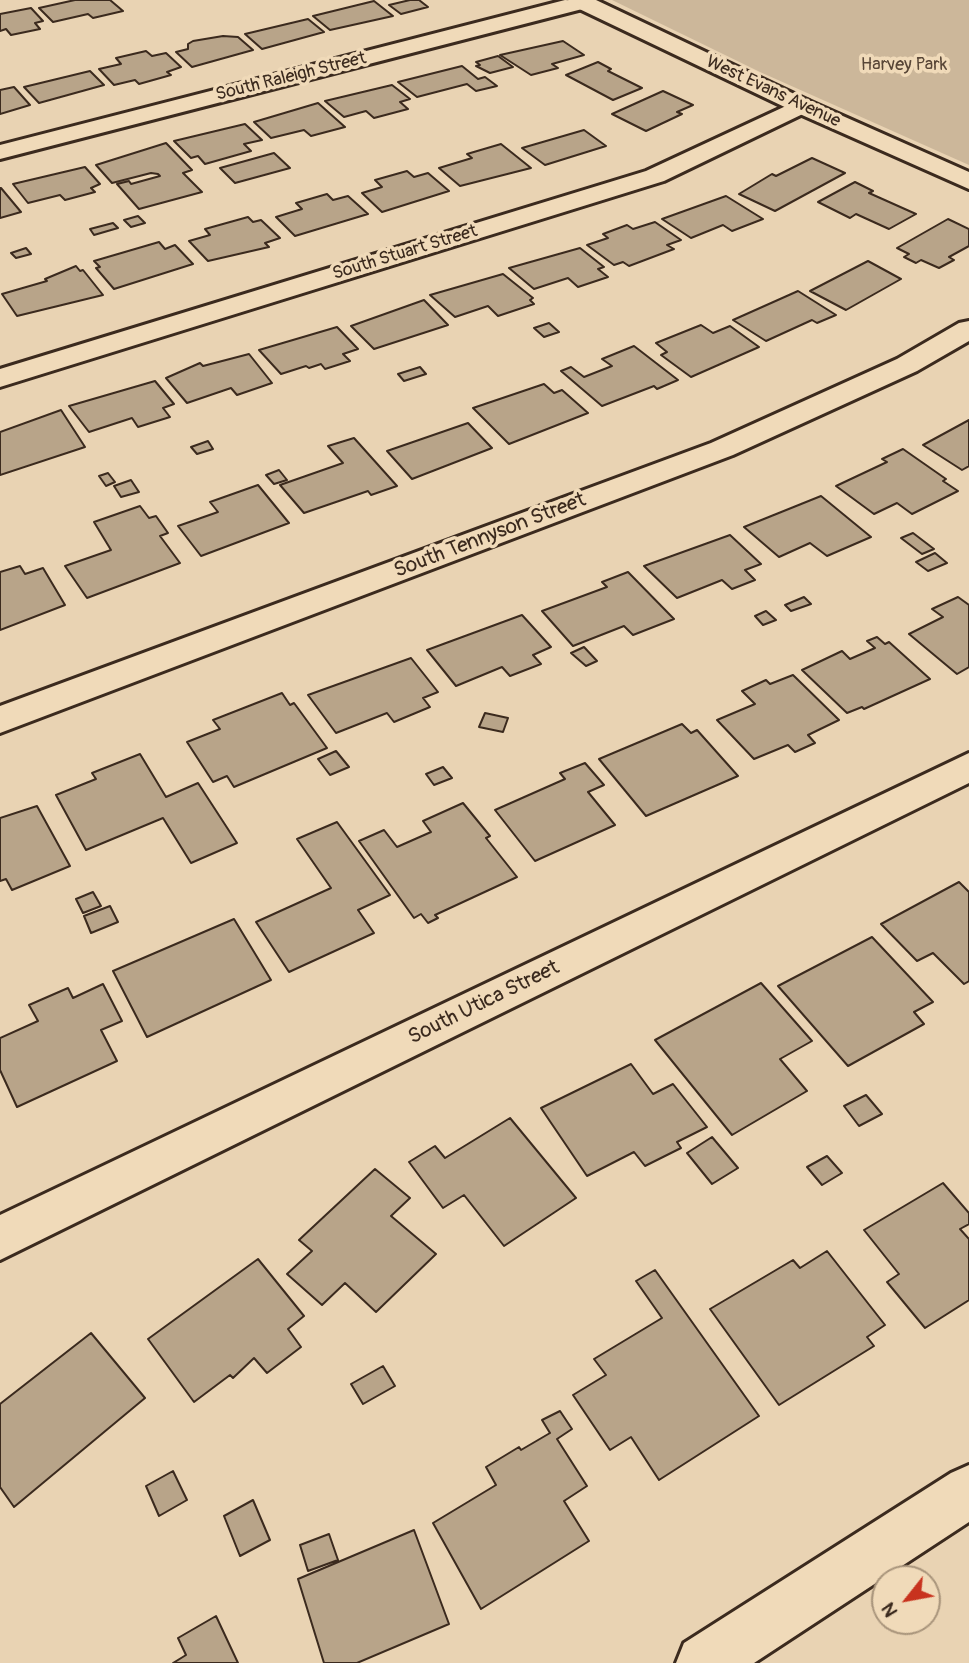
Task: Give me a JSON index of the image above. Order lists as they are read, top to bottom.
{
  "streets": {
    "street": [
      "South Raleigh Street",
      "West Evans Avenue",
      "South Stuart Street",
      "South Tennyson Street",
      "South Utica Street"
    ]
  },
  "crossings": [
    ["South Raleigh Street", "West Evans Avenue"],
    ["West Evans Avenue", "South Stuart Street"]
  ],
  "parks": ["Harvey Park"],
  "north": "bottom left"
}
